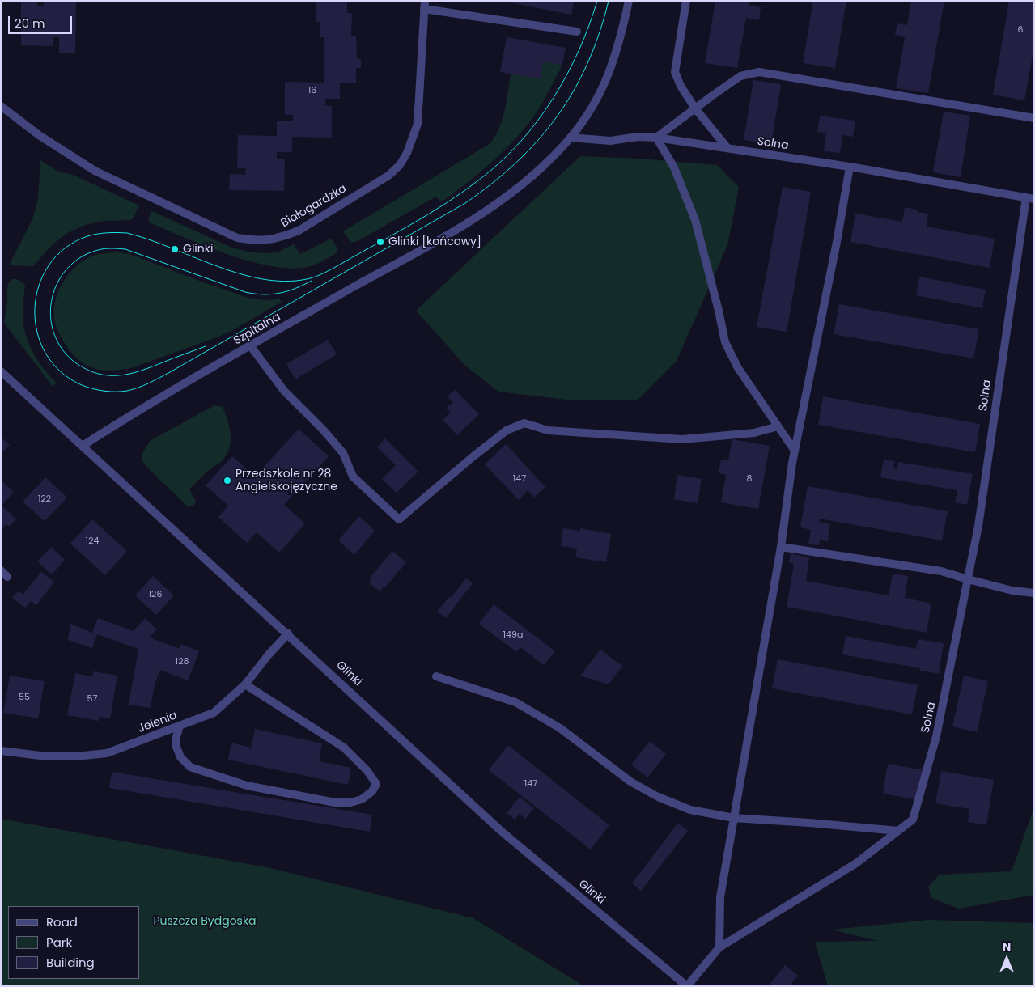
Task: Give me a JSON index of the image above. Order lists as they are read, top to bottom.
{
  "streets": {
    "street": [
      "Solna",
      "Białogardzka",
      "Szpitalna",
      "Glinki",
      "Jelenia"
    ]
  },
  "crossings": [
    ["Solna", "Szpitalna"],
    ["Solna", "Glinki"],
    ["Szpitalna", "Glinki"],
    ["Glinki", "Jelenia"]
  ],
  "parks": ["Puszcza Bydgoska"],
  "places": ["Glinki [końcowy]", "Glinki", "Przedszkole nr 28 Angielskojęzyczne"],
  "house_numbers": [
    "6",
    "16",
    "147",
    "8",
    "122",
    "124",
    "126",
    "149a",
    "128",
    "55",
    "57",
    "147"
  ],
  "legend": ["Road", "Park", "Building"],
  "scale_bar": "20 m",
  "north": "top"
}
